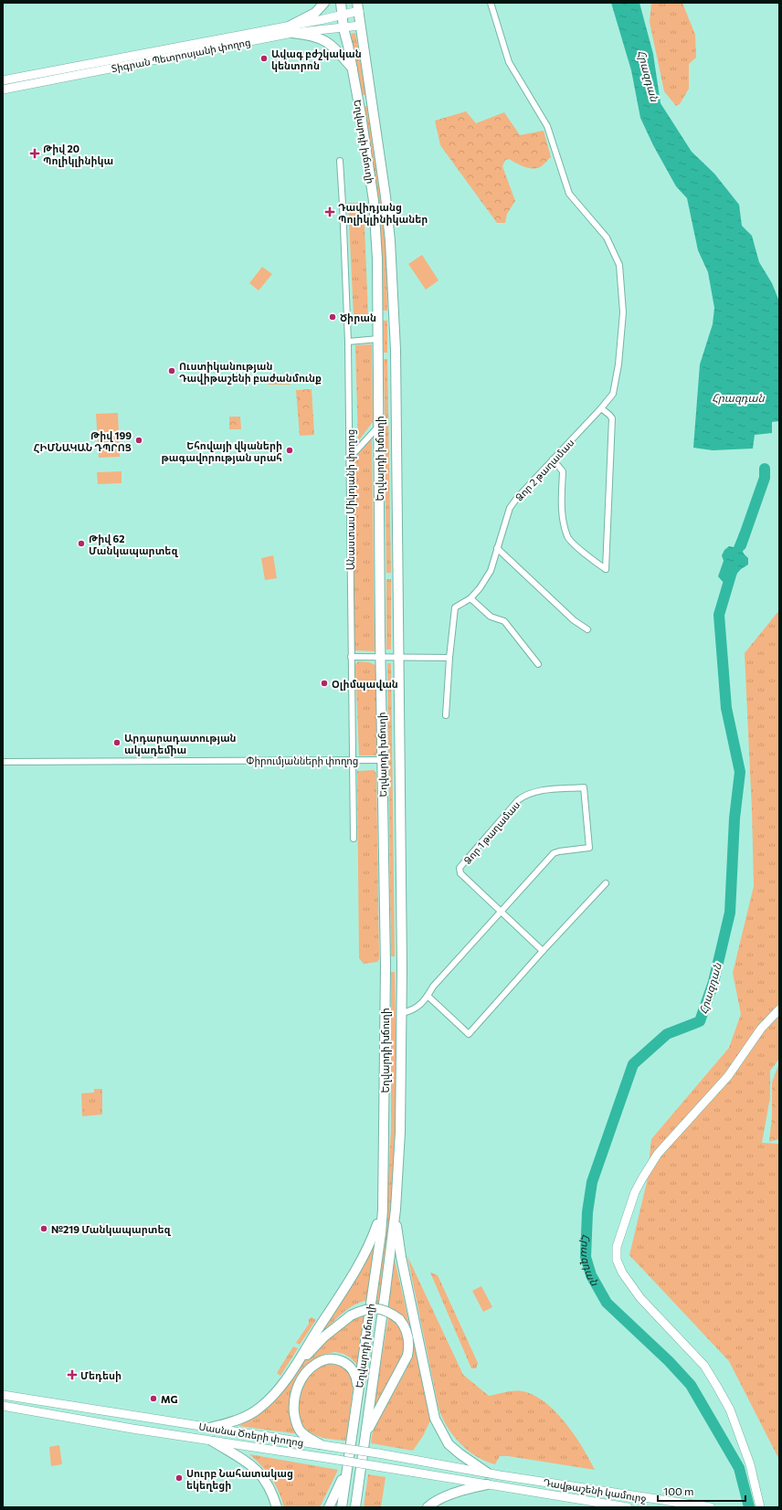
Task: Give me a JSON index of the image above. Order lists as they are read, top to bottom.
{
  "streets": {
    "main road": [
      "Տիգրան Պետրոսյանի փողոց",
      "Եղվարդի խճուղի",
      "Սասնա Ծռերի փողոց",
      "Դավթաշենի կամուրջ"
    ],
    "street": [
      "Ձոր 2 թաղամաս",
      "Անաստաս Միկոյանի փողոց",
      "Փիրումյանների փողոց",
      "Ձոր 1 թաղամաս"
    ]
  },
  "crossings": [
    ["Տիգրան Պետրոսյանի փողոց", "Եղվարդի խճուղի"],
    ["Եղվարդի խճուղի", "Փիրումյանների փողոց"],
    ["Եղվարդի խճուղի", "Ձոր 1 թաղամաս"],
    ["Անաստաս Միկոյանի փողոց", "Փիրումյանների փողոց"],
    ["Սասնա Ծռերի փողոց", "Դավթաշենի կամուրջ"]
  ],
  "water": ["Հրազդան"],
  "places": {
    "other": [
      "Ավագ բժշկական կենտրոն",
      "Ծիրան",
      "Ուստիկանության Դավիթաշենի բաժանմունք",
      "Թիվ 199 ՀԻՄՆԱԿԱՆ ԴՊՐՈՑ",
      "Եհովայի վկաների թագավորության սրահ",
      "Թիվ 62 Մանկապարտեզ",
      "Օլիմպավան",
      "Արդարադատության ակադեմիա",
      "№219 Մանկապարտեզ",
      "MG",
      "Սուրբ Նահատակաց եկեղեցի"
    ],
    "health": ["Թիվ 20 Պոլիկլինիկա", "Դավիդյանց Պոլիկլինիկաներ", "Մեդեսի"]
  },
  "scale_bar": "100 m"
}
